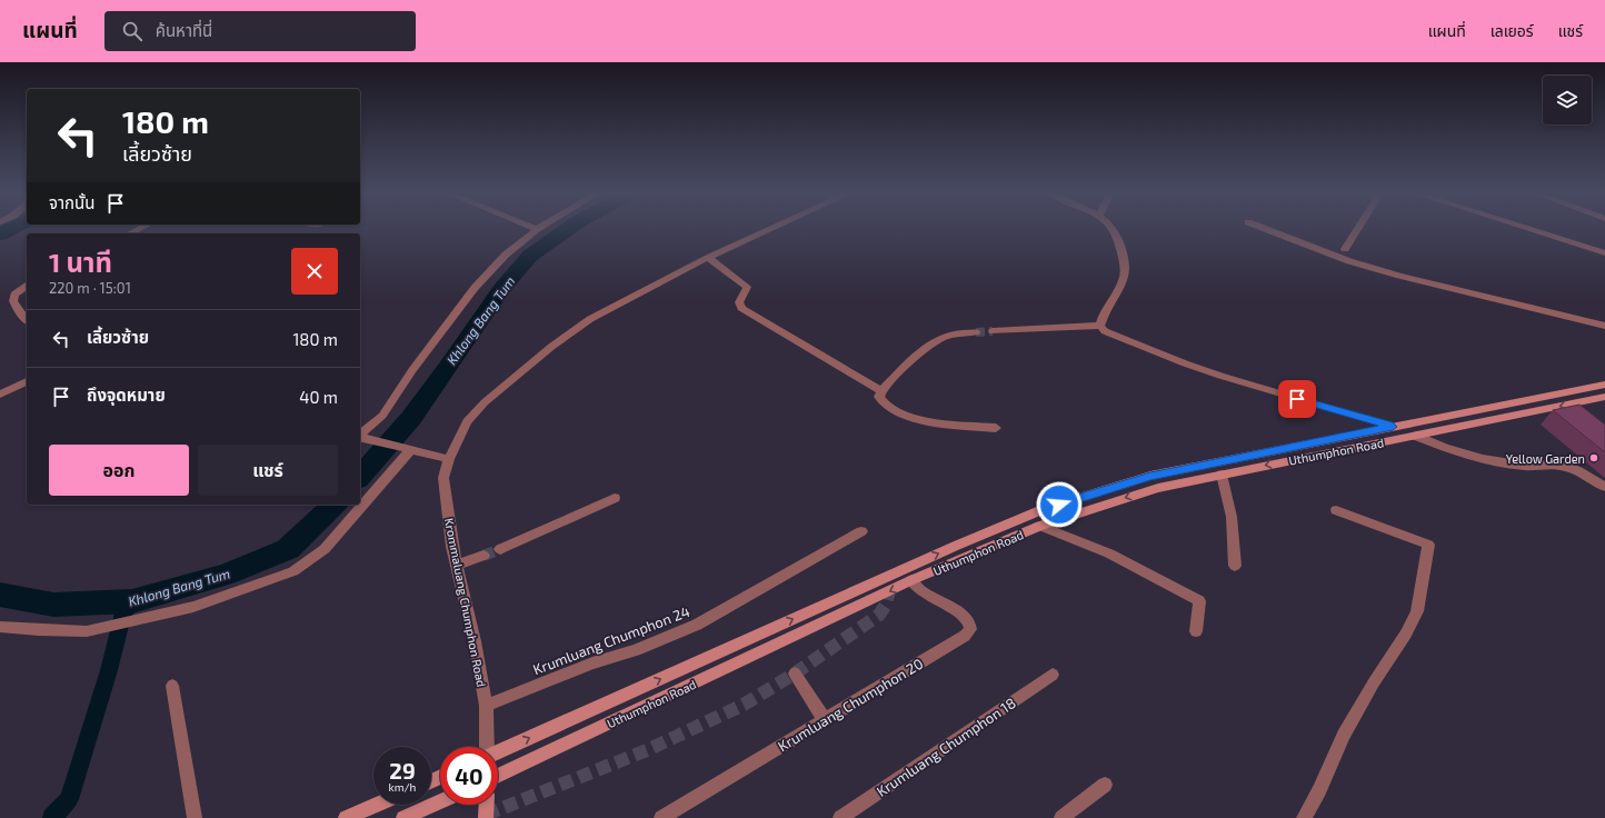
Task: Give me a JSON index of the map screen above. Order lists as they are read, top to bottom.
{
  "streets": {
    "street": [
      "Uthumphon Road",
      "Krommaluang Chumphon Road",
      "Krumluang Chumphon 24",
      "Krumluang Chumphon 20",
      "Krumluang Chumphon 18"
    ]
  },
  "crossings": [
    ["Uthumphon Road", "Krumluang Chumphon 20"],
    ["Krommaluang Chumphon Road", "Krumluang Chumphon 24"]
  ],
  "water": ["Khlong Bang Tum"],
  "places": ["Yellow Garden"],
  "page": {
    "header": "แผนที่",
    "search": "ค้นหาที่นี่",
    "nav": ["แผนที่", "เลเยอร์", "แชร์"],
    "turn": ["180 m", "เลี้ยวซ้าย"],
    "then": "จากนั้น",
    "heading": ["1 นาที", "220 m · 15:01"],
    "list": [
      {
        "name": "เลี้ยวซ้าย",
        "value": "180 m"
      },
      {
        "name": "ถึงจุดหมาย",
        "value": "40 m"
      }
    ],
    "buttons": ["ออก", "แชร์"],
    "speed": "29 km/h",
    "limit": "40"
  }
}
